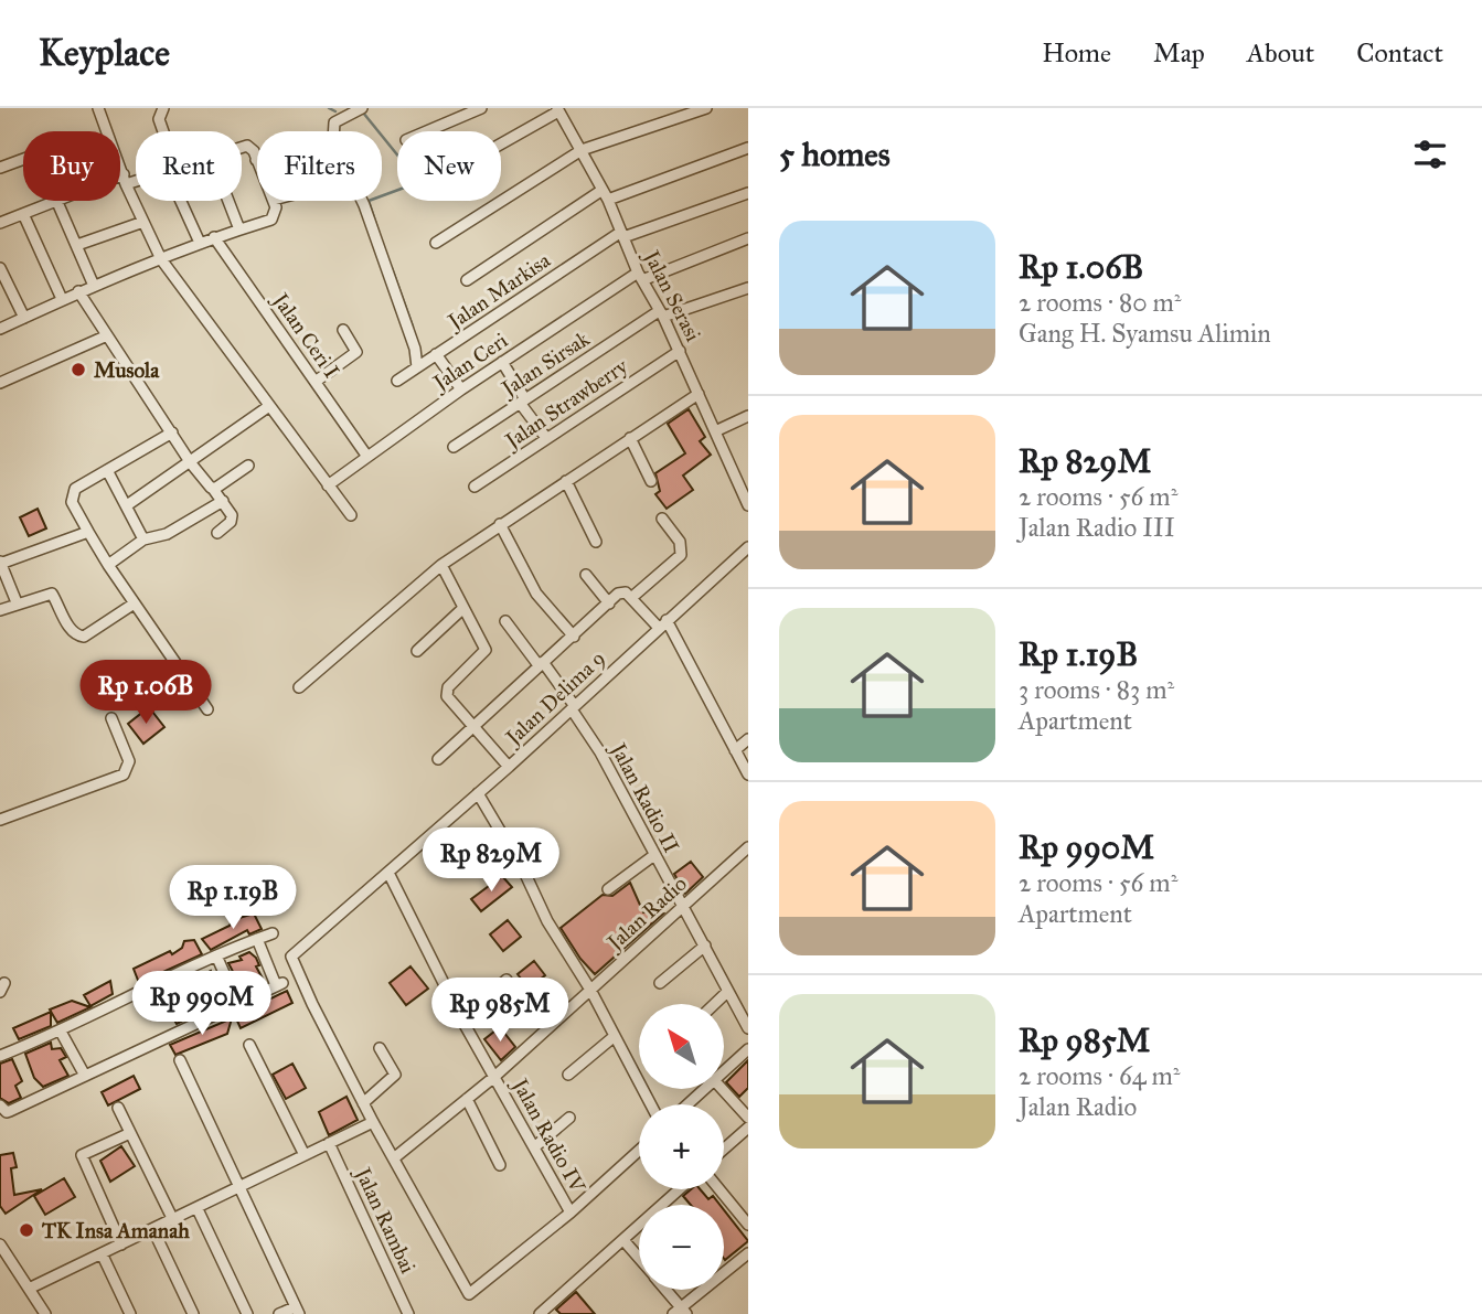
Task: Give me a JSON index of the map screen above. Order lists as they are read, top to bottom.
{
  "streets": {
    "street": [
      "Jalan Markisa",
      "Jalan Serasi",
      "Jalan Ceri I",
      "Jalan Ceri",
      "Jalan Sirsak",
      "Jalan Strawberry",
      "Jalan Delima 9",
      "Jalan Radio II",
      "Jalan Radio",
      "Jalan Radio IV",
      "Jalan Rambai"
    ]
  },
  "crossings": [
    ["Jalan Markisa", "Jalan Serasi"],
    ["Jalan Serasi", "Jalan Ceri"],
    ["Jalan Serasi", "Jalan Sirsak"],
    ["Jalan Serasi", "Jalan Strawberry"],
    ["Jalan Ceri I", "Jalan Ceri"],
    ["Jalan Delima 9", "Jalan Radio II"],
    ["Jalan Delima 9", "Jalan Radio IV"],
    ["Jalan Radio II", "Jalan Radio"],
    ["Jalan Radio", "Jalan Radio IV"]
  ],
  "places": ["Musola", "TK Insa Amanah"],
  "north": "top left",
  "page": {
    "header": "Keyplace",
    "nav": [
      "Home",
      "Map",
      "About",
      "Contact"
    ],
    "heading": "5 homes",
    "chip": [
      "Buy",
      "Rent",
      "Filters",
      "New"
    ],
    "list": [
      {
        "name": "Rp 1.06B",
        "note": "2 rooms · 80 m² · Gang H. Syamsu Alimin"
      },
      {
        "name": "Rp 829M",
        "note": "2 rooms · 56 m² · Jalan Radio III"
      },
      {
        "name": "Rp 1.19B",
        "note": "3 rooms · 83 m² · Apartment"
      },
      {
        "name": "Rp 990M",
        "note": "2 rooms · 56 m² · Apartment"
      },
      {
        "name": "Rp 985M",
        "note": "2 rooms · 64 m² · Jalan Radio"
      }
    ],
    "price": [
      "Rp 1.06B",
      "Rp 829M",
      "Rp 1.19B",
      "Rp 990M",
      "Rp 985M"
    ],
    "map_buttons": ["+", "−"]
  }
}
